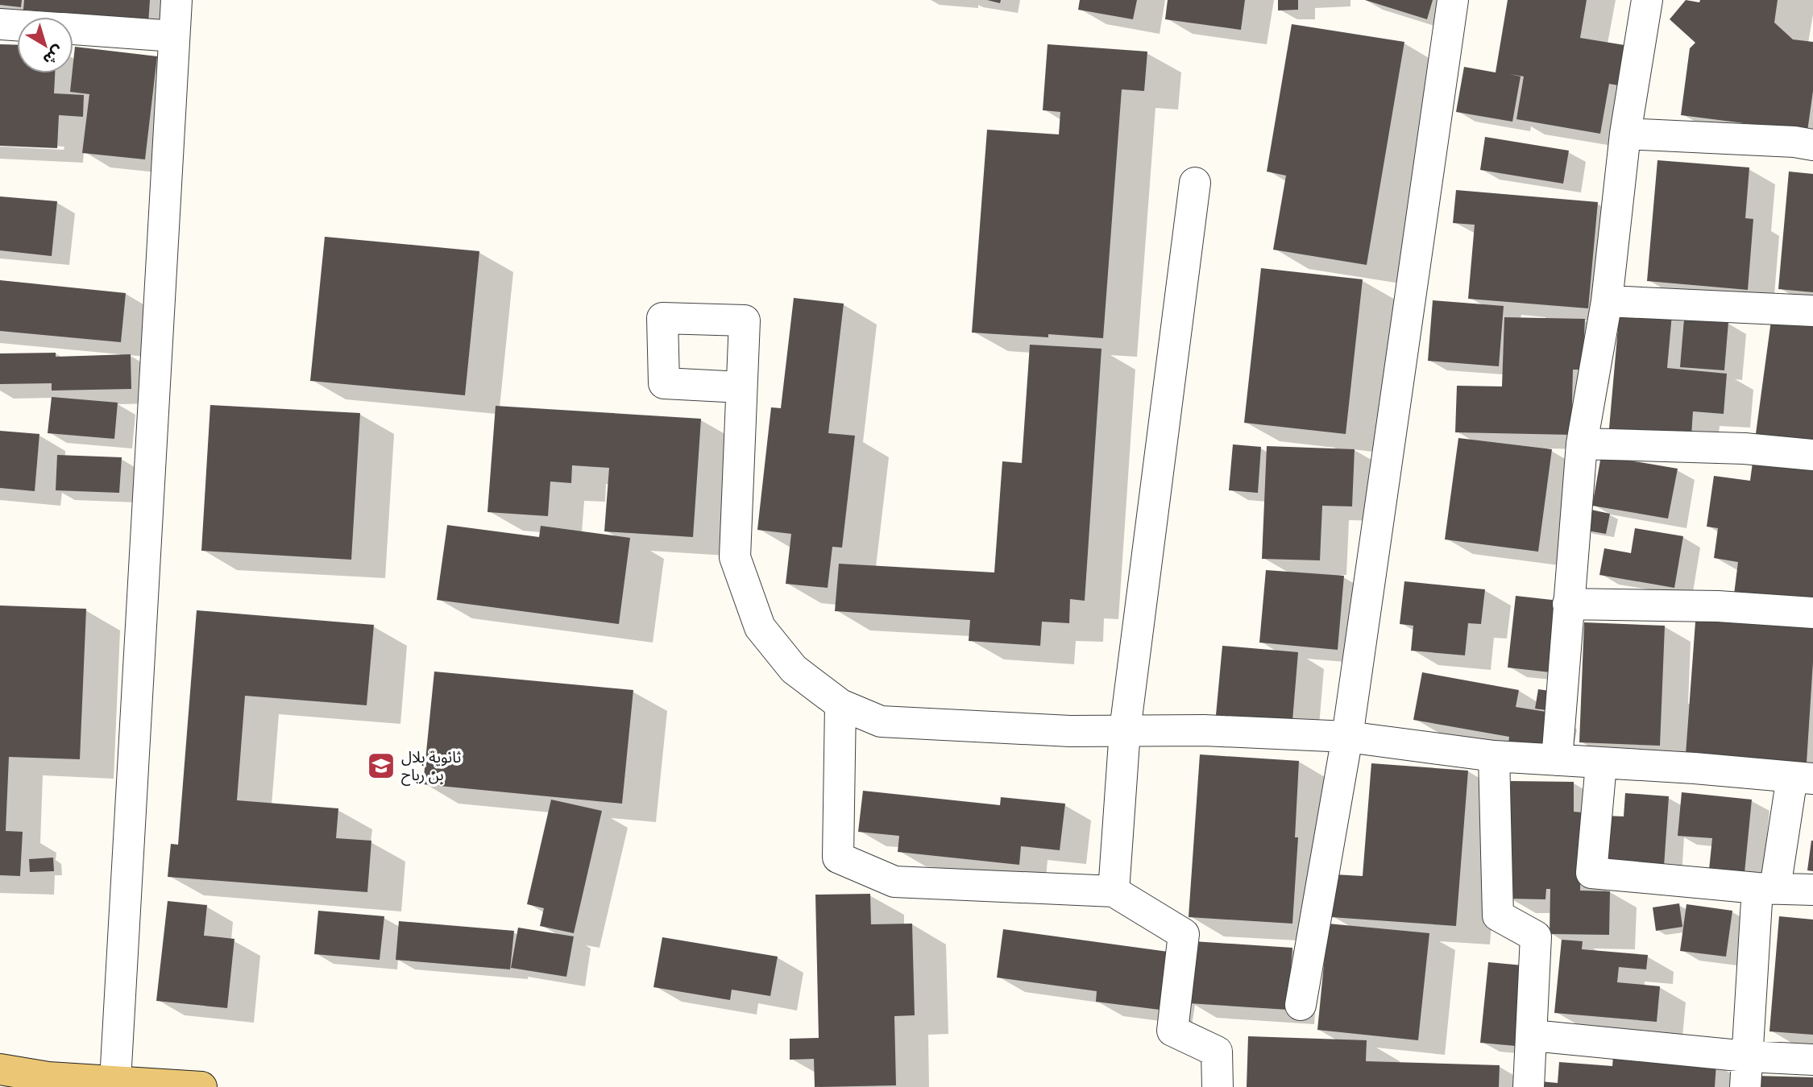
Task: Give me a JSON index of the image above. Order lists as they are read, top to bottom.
{
  "places": {
    "school or university": ["ثانوية بلال بن رباح"]
  },
  "north": "bottom right"
}
